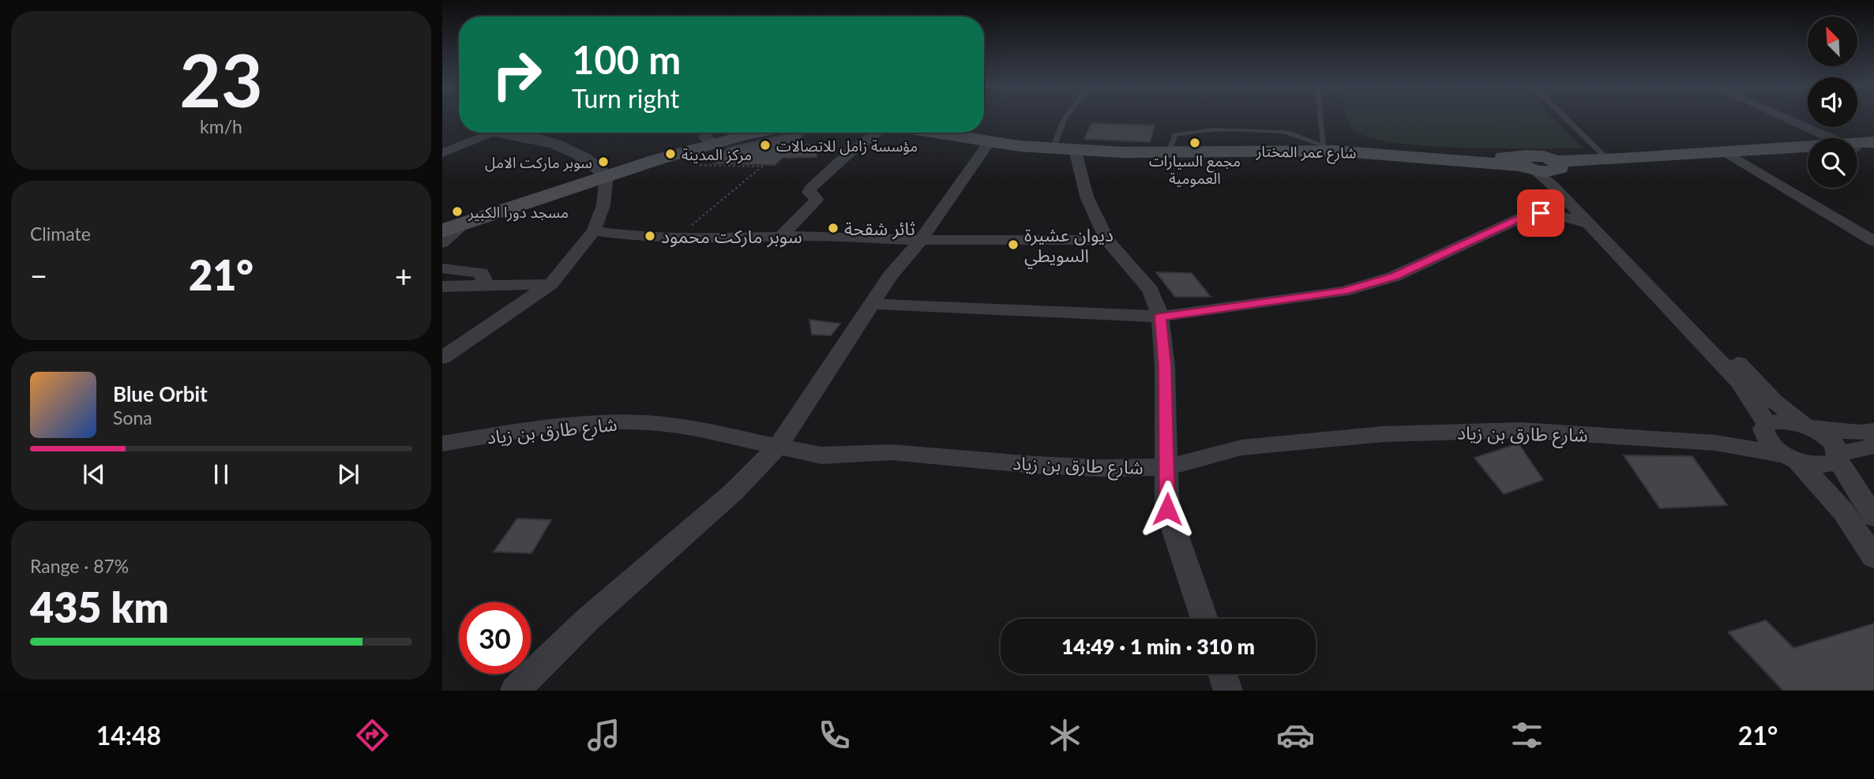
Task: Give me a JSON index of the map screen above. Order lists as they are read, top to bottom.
{
  "streets": {
    "main road": ["شارع عمر المختار"],
    "street": ["شارع طارق بن زياد"]
  },
  "places": [
    "مجمع السيارات العمومية",
    "مؤسسة زامل للاتصالات",
    "مركز المدينة",
    "سوبر ماركت الامل",
    "مسجد دورا الكبير",
    "ثائر شقحة",
    "سوبر ماركت محمود",
    "ديوان عشيرة السويطي"
  ],
  "north": "top left",
  "page": {
    "tile": [
      ["23", "km/h"],
      "Climate",
      ["Range · 87%", "435 km"]
    ],
    "turn": ["100 m", "Turn right"],
    "heat": ["−", "21°", "+"],
    "song": ["Blue Orbit", "Sona"],
    "limit": "30",
    "trip": "14:49 · 1 min · 310 m",
    "tabs": ["14:48", "21°"]
  }
}
